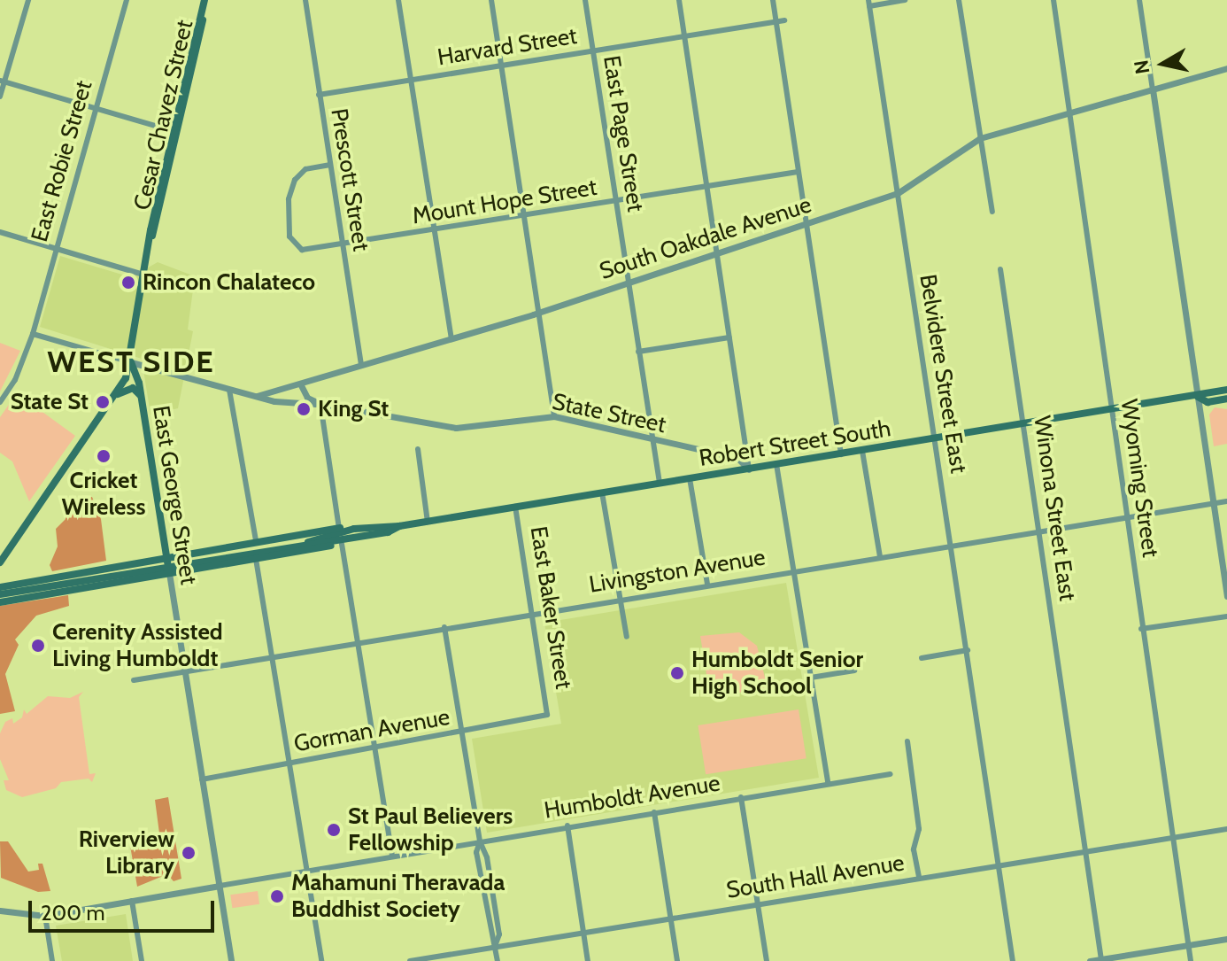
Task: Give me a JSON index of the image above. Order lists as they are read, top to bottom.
{
  "streets": {
    "main road": ["Cesar Chavez Street", "Robert Street South", "East George Street"],
    "street": [
      "Harvard Street",
      "East Page Street",
      "East Robie Street",
      "Prescott Street",
      "Mount Hope Street",
      "South Oakdale Avenue",
      "Belvidere Street East",
      "State Street",
      "Wyoming Street",
      "Winona Street East",
      "Livingston Avenue",
      "East Baker Street",
      "Gorman Avenue",
      "Humboldt Avenue",
      "South Hall Avenue"
    ]
  },
  "crossings": [
    ["Harvard Street", "East Page Street"],
    ["Harvard Street", "Prescott Street"],
    ["Cesar Chavez Street", "State Street"],
    ["Cesar Chavez Street", "East George Street"],
    ["East Page Street", "Mount Hope Street"],
    ["East Page Street", "South Oakdale Avenue"],
    ["East Page Street", "State Street"],
    ["East Page Street", "Robert Street South"],
    ["East Robie Street", "State Street"],
    ["Prescott Street", "Mount Hope Street"],
    ["Prescott Street", "South Oakdale Avenue"],
    ["South Oakdale Avenue", "Belvidere Street East"],
    ["South Oakdale Avenue", "State Street"],
    ["South Oakdale Avenue", "Wyoming Street"],
    ["Belvidere Street East", "Robert Street South"],
    ["Belvidere Street East", "Livingston Avenue"],
    ["Belvidere Street East", "South Hall Avenue"],
    ["State Street", "Robert Street South"],
    ["State Street", "East George Street"],
    ["Robert Street South", "Wyoming Street"],
    ["Robert Street South", "Winona Street East"],
    ["Robert Street South", "East Baker Street"],
    ["Wyoming Street", "Livingston Avenue"],
    ["Wyoming Street", "South Hall Avenue"],
    ["East George Street", "Livingston Avenue"],
    ["East George Street", "Gorman Avenue"],
    ["East George Street", "Humboldt Avenue"],
    ["Winona Street East", "Livingston Avenue"],
    ["Winona Street East", "South Hall Avenue"],
    ["Livingston Avenue", "East Baker Street"],
    ["East Baker Street", "Gorman Avenue"]
  ],
  "districts": ["WEST SIDE"],
  "places": [
    "Rincon Chalateco",
    "State St",
    "King St",
    "Cricket Wireless",
    "Cerenity Assisted Living Humboldt",
    "Humboldt Senior High School",
    "St Paul Believers Fellowship",
    "Riverview Library",
    "Mahamuni Theravada Buddhist Society"
  ],
  "scale_bar": "200 m",
  "north": "left"
}
